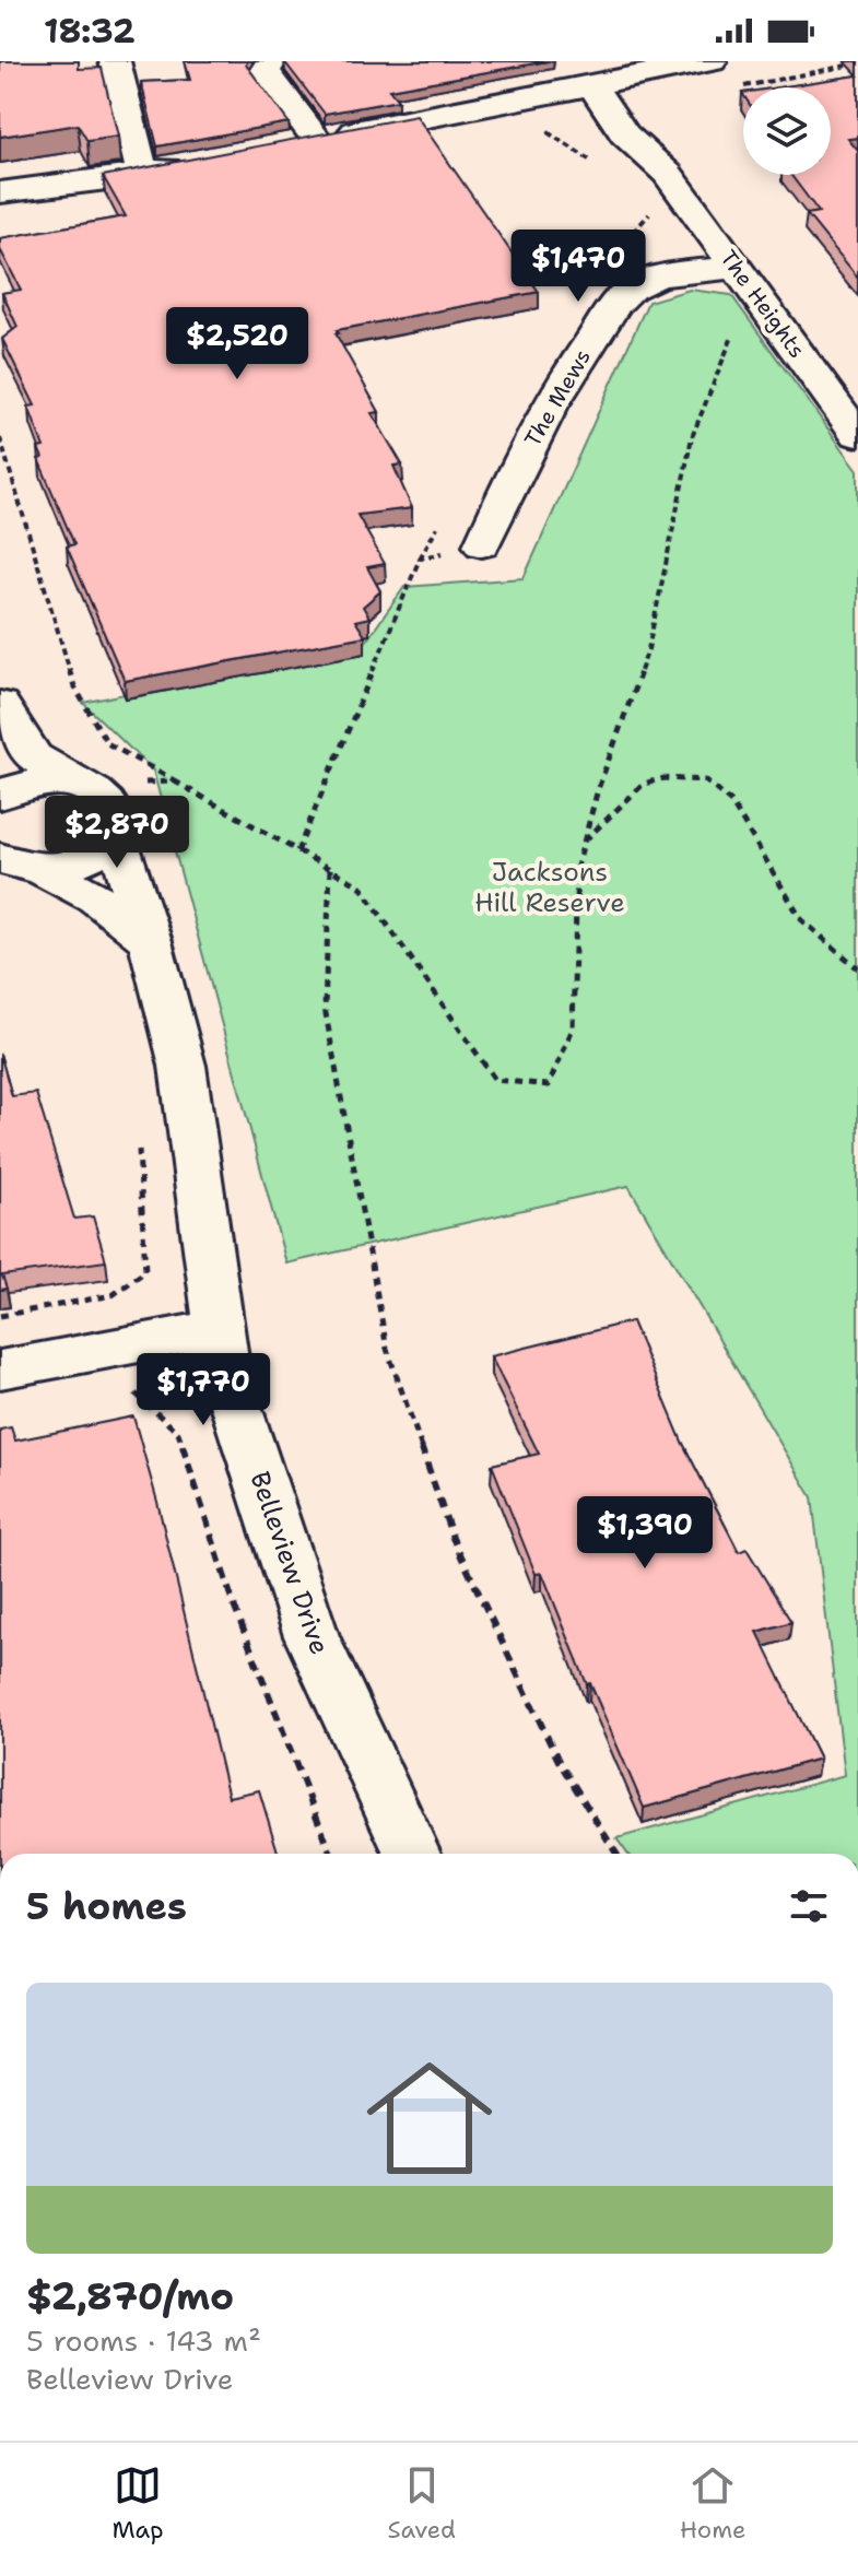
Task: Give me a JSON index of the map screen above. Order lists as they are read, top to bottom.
{
  "streets": {
    "street": ["The Heights", "The Mews", "Belleview Drive"]
  },
  "crossings": [
    ["The Heights", "The Mews"]
  ],
  "parks": ["Jacksons Hill Reserve"],
  "page": {
    "status": "18:32",
    "price": [
      "$1,470",
      "$2,520",
      "$2,870",
      "$1,770",
      "$1,390"
    ],
    "heading": "5 homes",
    "list": [
      {
        "name": "$2,870/mo",
        "note": "5 rooms · 143 m² · Belleview Drive"
      }
    ],
    "tabs": ["Map", "Saved", "Home"]
  }
}
